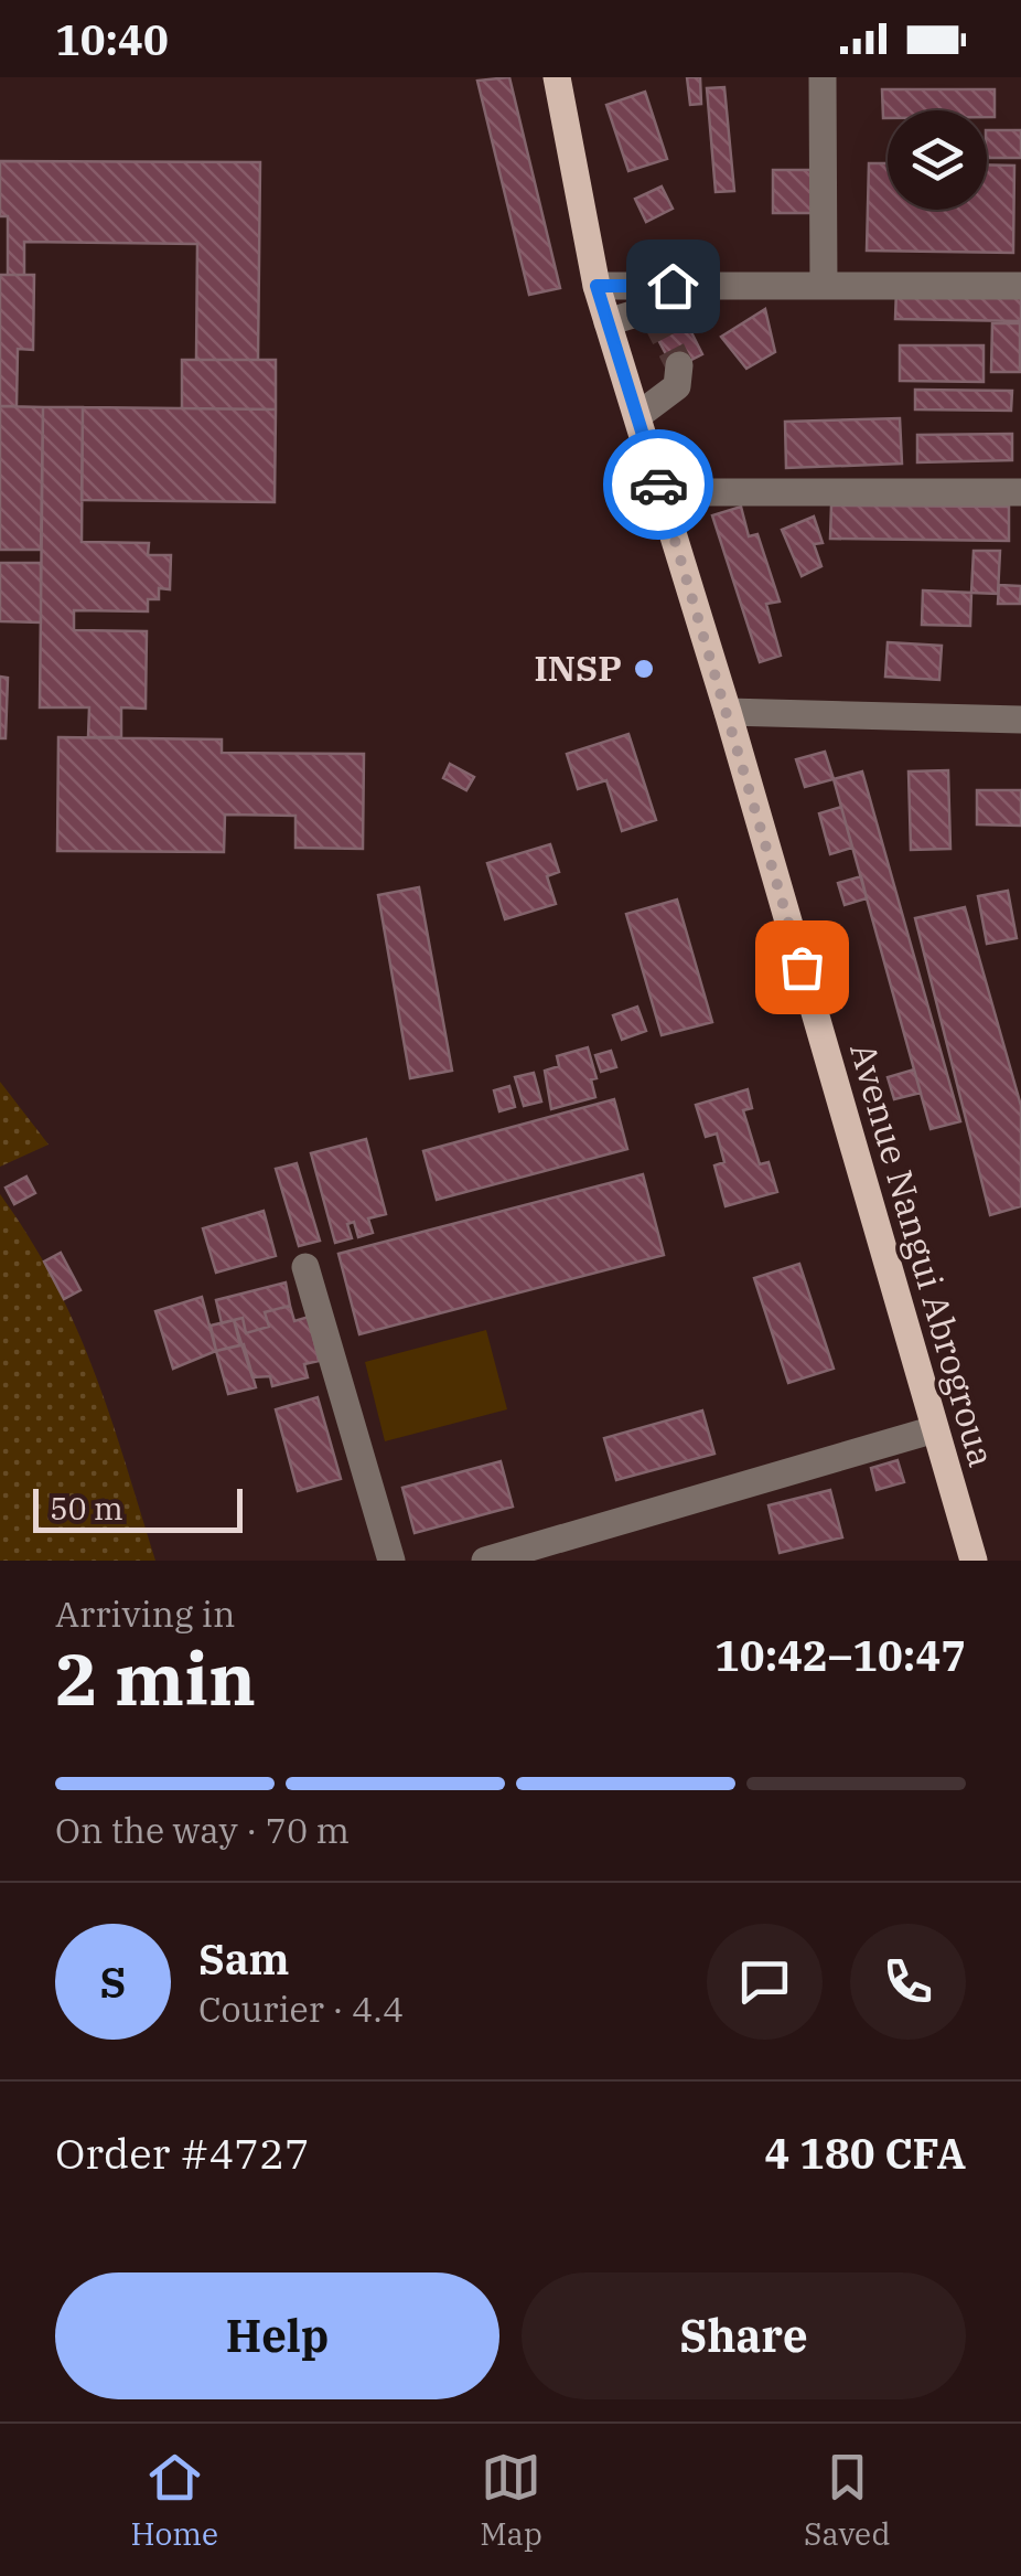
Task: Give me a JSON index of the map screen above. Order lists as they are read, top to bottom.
{
  "streets": {
    "main road": ["Avenue Nangui Abrogroua"]
  },
  "places": ["INSP"],
  "scale_bar": "50 m",
  "page": {
    "status": "10:40",
    "scale": "50 m",
    "heading": ["2 min", "Arriving in", "10:42–10:47"],
    "panel": [
      "Sam",
      "Courier · 4.4",
      "Order #4727",
      "4 180 CFA"
    ],
    "bar": "On the way · 70 m",
    "round": "S",
    "buttons": ["Help", "Share"],
    "tabs": ["Home", "Map", "Saved"]
  }
}
